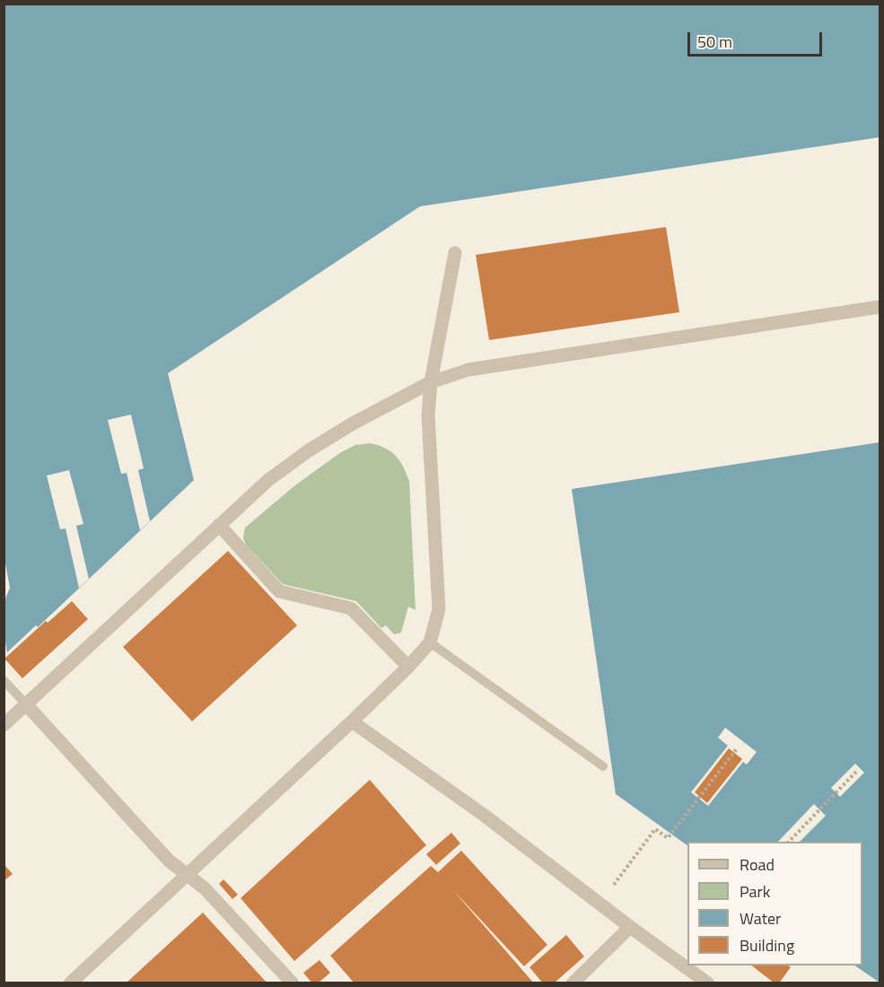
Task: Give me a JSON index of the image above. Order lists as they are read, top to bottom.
{
  "legend": [
    "Road",
    "Park",
    "Water",
    "Building"
  ],
  "scale_bar": "50 m"
}
